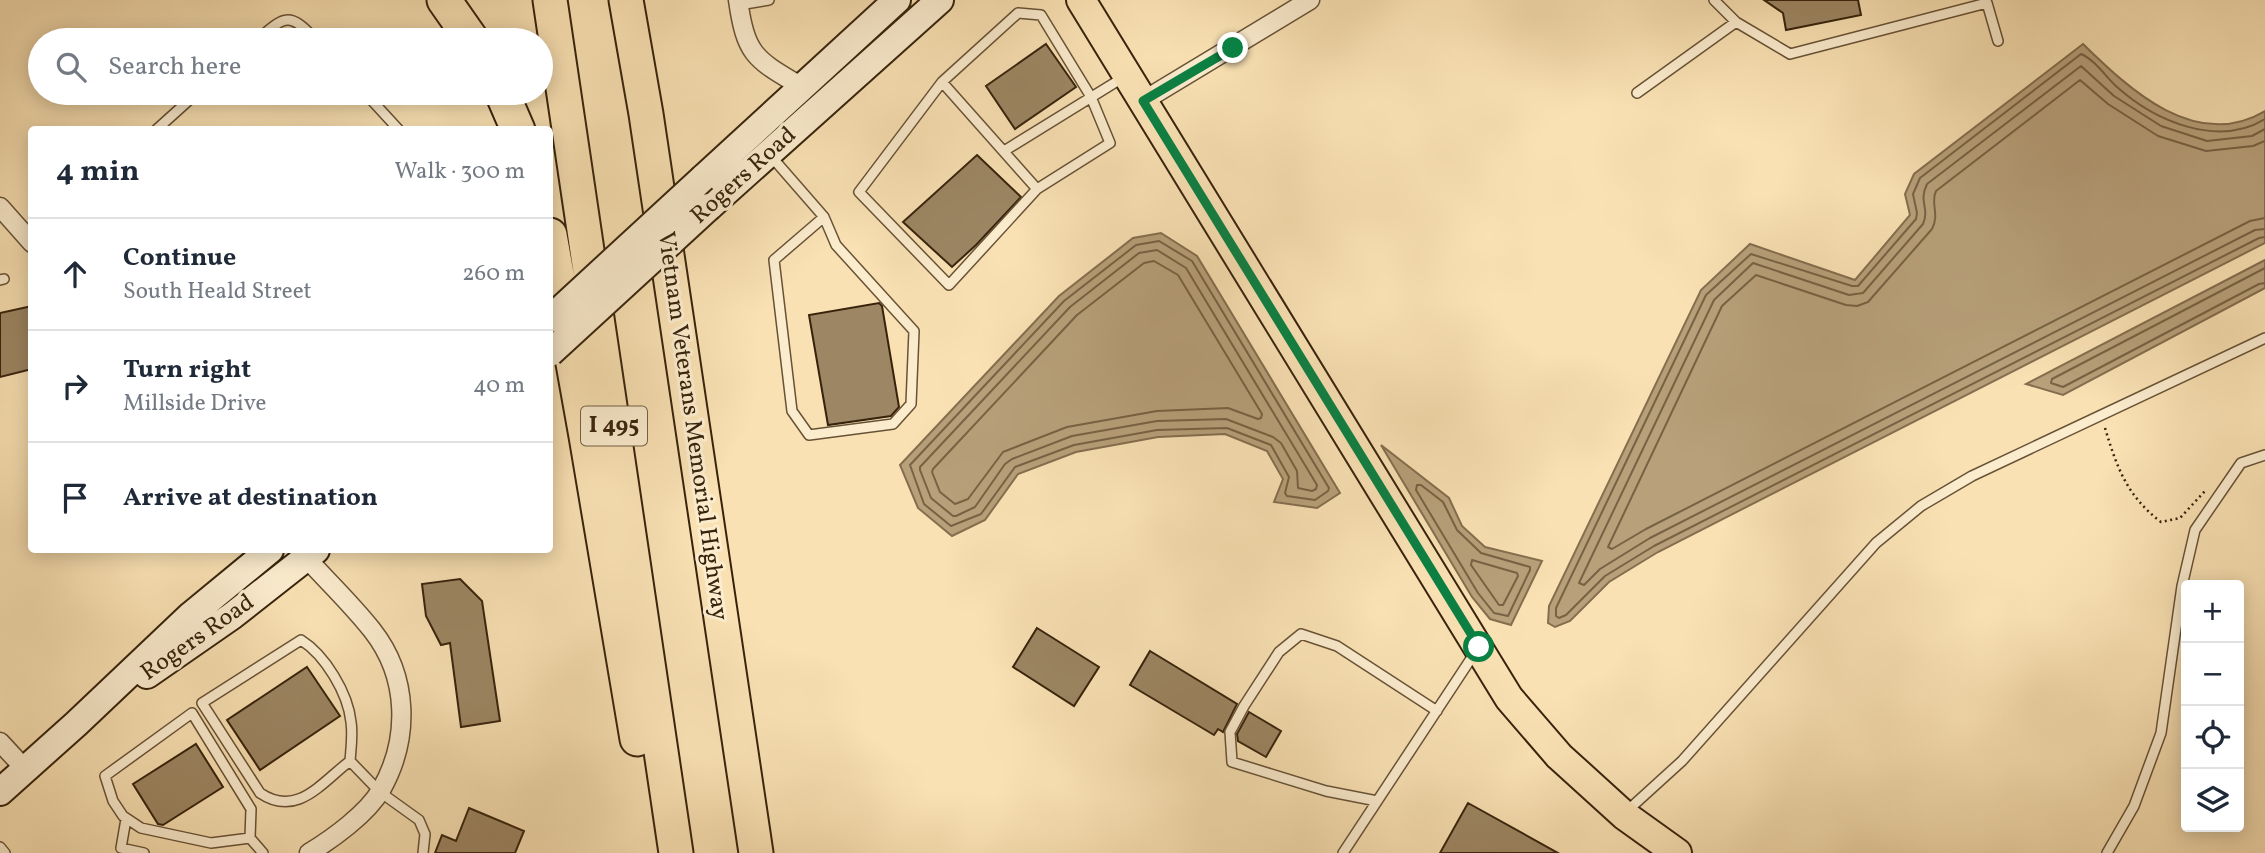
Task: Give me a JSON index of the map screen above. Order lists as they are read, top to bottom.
{
  "streets": {
    "highway": ["I 495", "Vietnam Veterans Memorial Highway"],
    "street": ["Rogers Road"]
  },
  "page": {
    "search": "Search here",
    "heading": ["4 min", "Walk · 300 m"],
    "list": [
      ["Continue", "South Heald Street", "260 m"],
      ["Turn right", "Millside Drive", "40 m"],
      "Arrive at destination"
    ],
    "map_buttons": ["+", "−"]
  }
}
